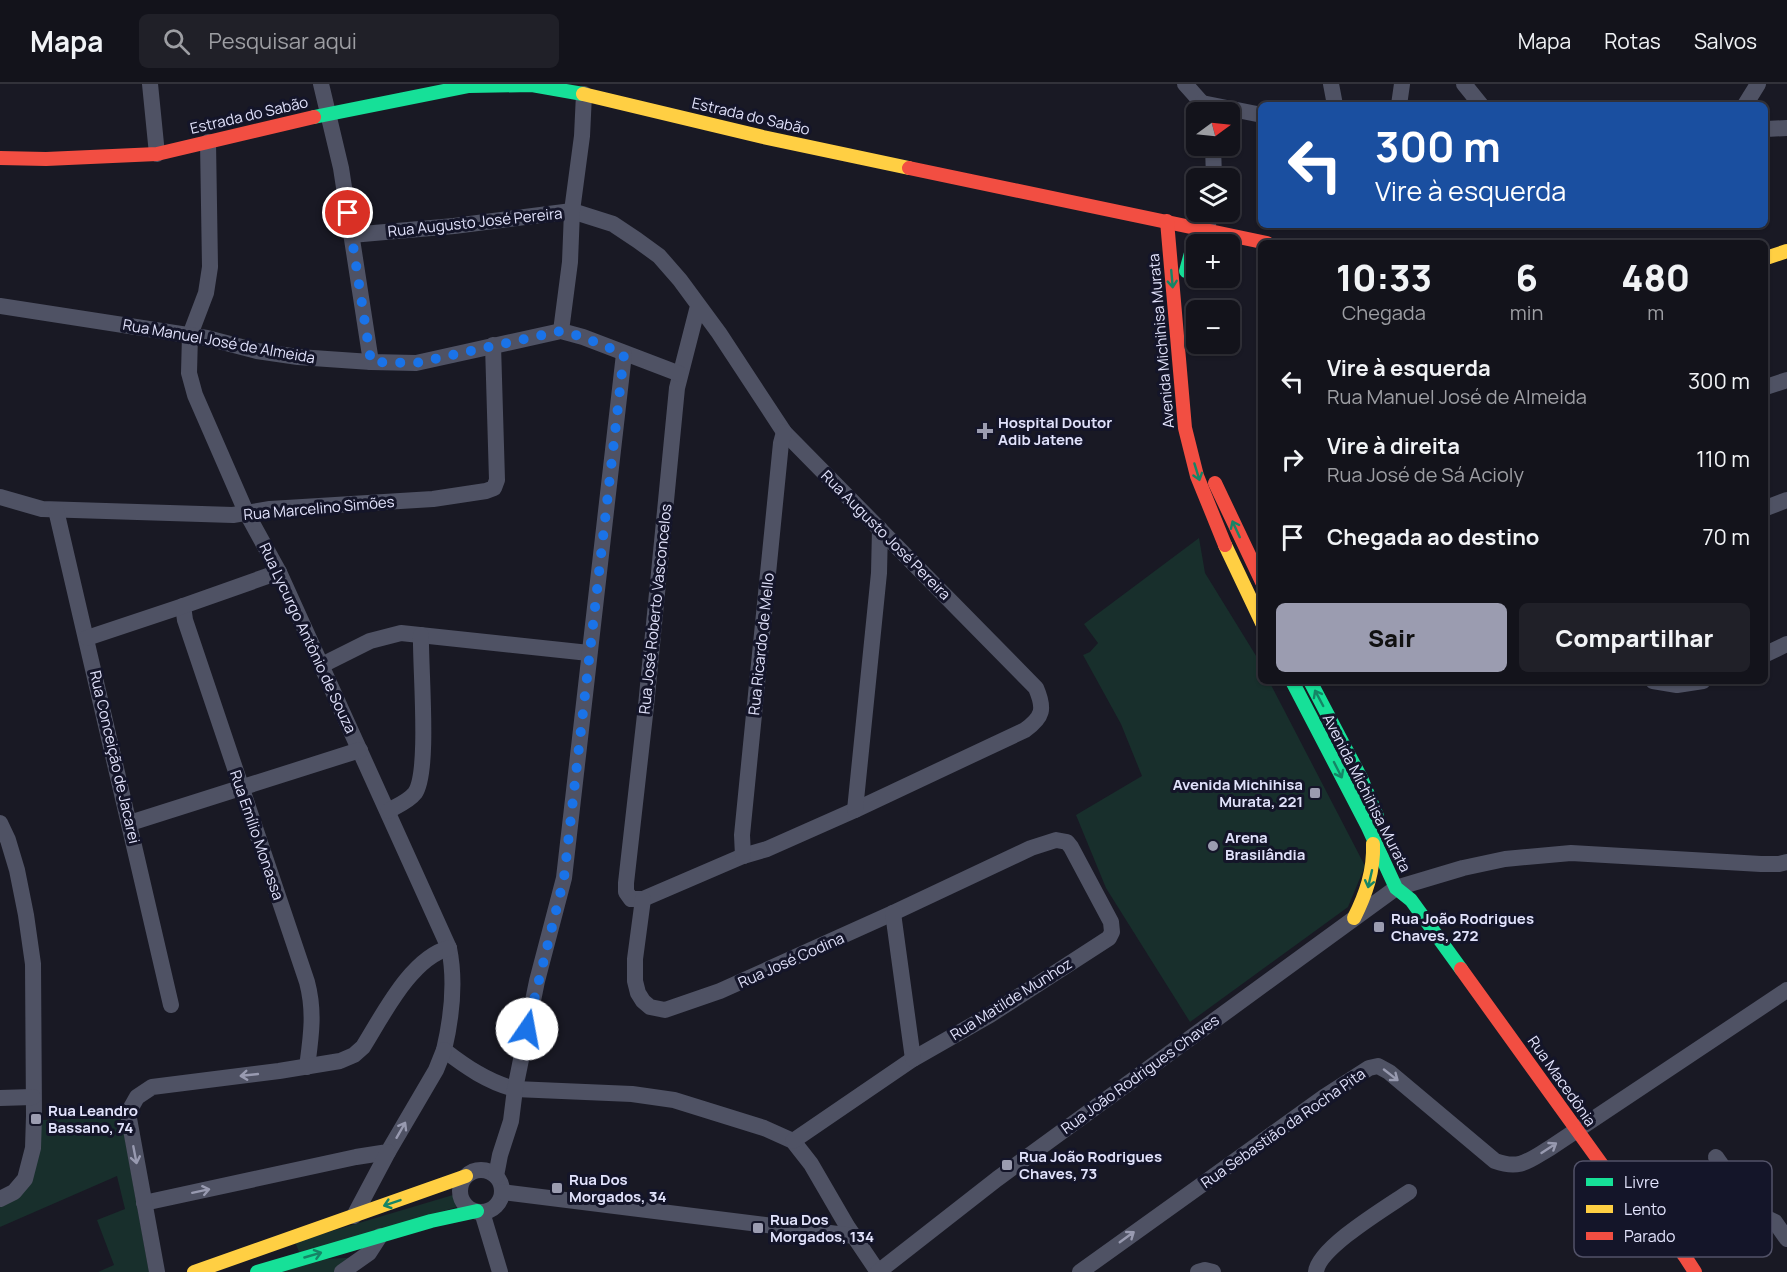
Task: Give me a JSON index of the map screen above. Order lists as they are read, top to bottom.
{
  "streets": {
    "street": [
      "Estrada do Sabão",
      "Rua Augusto José Pereira",
      "Rua Manuel José de Almeida",
      "Avenida Michihisa Murata",
      "Rua Marcelino Simões",
      "Rua José Roberto Vasconcelos",
      "Rua Lycurgo Antônio de Souza",
      "Rua Ricardo de Mello",
      "Rua Conceição de Jacarei",
      "Rua Emílio Monassa",
      "Rua José Codina",
      "Rua Matilde Munhoz",
      "Rua João Rodrigues Chaves",
      "Rua Macedônia",
      "Rua Sebastião da Rocha Pita"
    ]
  },
  "crossings": [
    ["Estrada do Sabão", "Avenida Michihisa Murata"],
    ["Estrada do Sabão", "Rua Lycurgo Antônio de Souza"],
    ["Rua Augusto José Pereira", "Rua José Roberto Vasconcelos"],
    ["Rua Augusto José Pereira", "Rua Ricardo de Mello"],
    ["Rua Augusto José Pereira", "Rua José Codina"],
    ["Rua Manuel José de Almeida", "Rua Marcelino Simões"],
    ["Rua Manuel José de Almeida", "Rua José Roberto Vasconcelos"],
    ["Rua Manuel José de Almeida", "Rua Lycurgo Antônio de Souza"],
    ["Avenida Michihisa Murata", "Rua João Rodrigues Chaves"],
    ["Avenida Michihisa Murata", "Rua Macedônia"],
    ["Rua Marcelino Simões", "Rua Lycurgo Antônio de Souza"],
    ["Rua Marcelino Simões", "Rua Conceição de Jacarei"],
    ["Rua José Roberto Vasconcelos", "Rua José Codina"],
    ["Rua José Codina", "Rua Matilde Munhoz"],
    ["Rua João Rodrigues Chaves", "Rua Macedônia"],
    ["Rua Macedônia", "Rua Sebastião da Rocha Pita"]
  ],
  "one_way": ["Rua Sebastião da Rocha Pita"],
  "places": {
    "health": ["Hospital Doutor Adib Jatene"],
    "transit": [
      "Avenida Michihisa Murata, 221",
      "Rua João Rodrigues Chaves, 272",
      "Rua Leandro Bassano, 74",
      "Rua João Rodrigues Chaves, 73",
      "Rua Dos Morgados, 34",
      "Rua Dos Morgados, 134"
    ],
    "other": ["Arena Brasilândia"]
  },
  "legend": ["Livre", "Lento", "Parado"],
  "north": "right",
  "page": {
    "header": "Mapa",
    "search": "Pesquisar aqui",
    "nav": ["Mapa", "Rotas", "Salvos"],
    "map_buttons": ["+", "−"],
    "turn": ["300 m", "Vire à esquerda"],
    "eta": [
      "10:33",
      "Chegada",
      "6",
      "min",
      "480",
      "m"
    ],
    "list": [
      {
        "name": "Vire à esquerda",
        "note": "Rua Manuel José de Almeida",
        "value": "300 m"
      },
      {
        "name": "Vire à direita",
        "note": "Rua José de Sá Acioly",
        "value": "110 m"
      },
      {
        "name": "Chegada ao destino",
        "value": "70 m"
      }
    ],
    "buttons": ["Sair", "Compartilhar"]
  }
}
